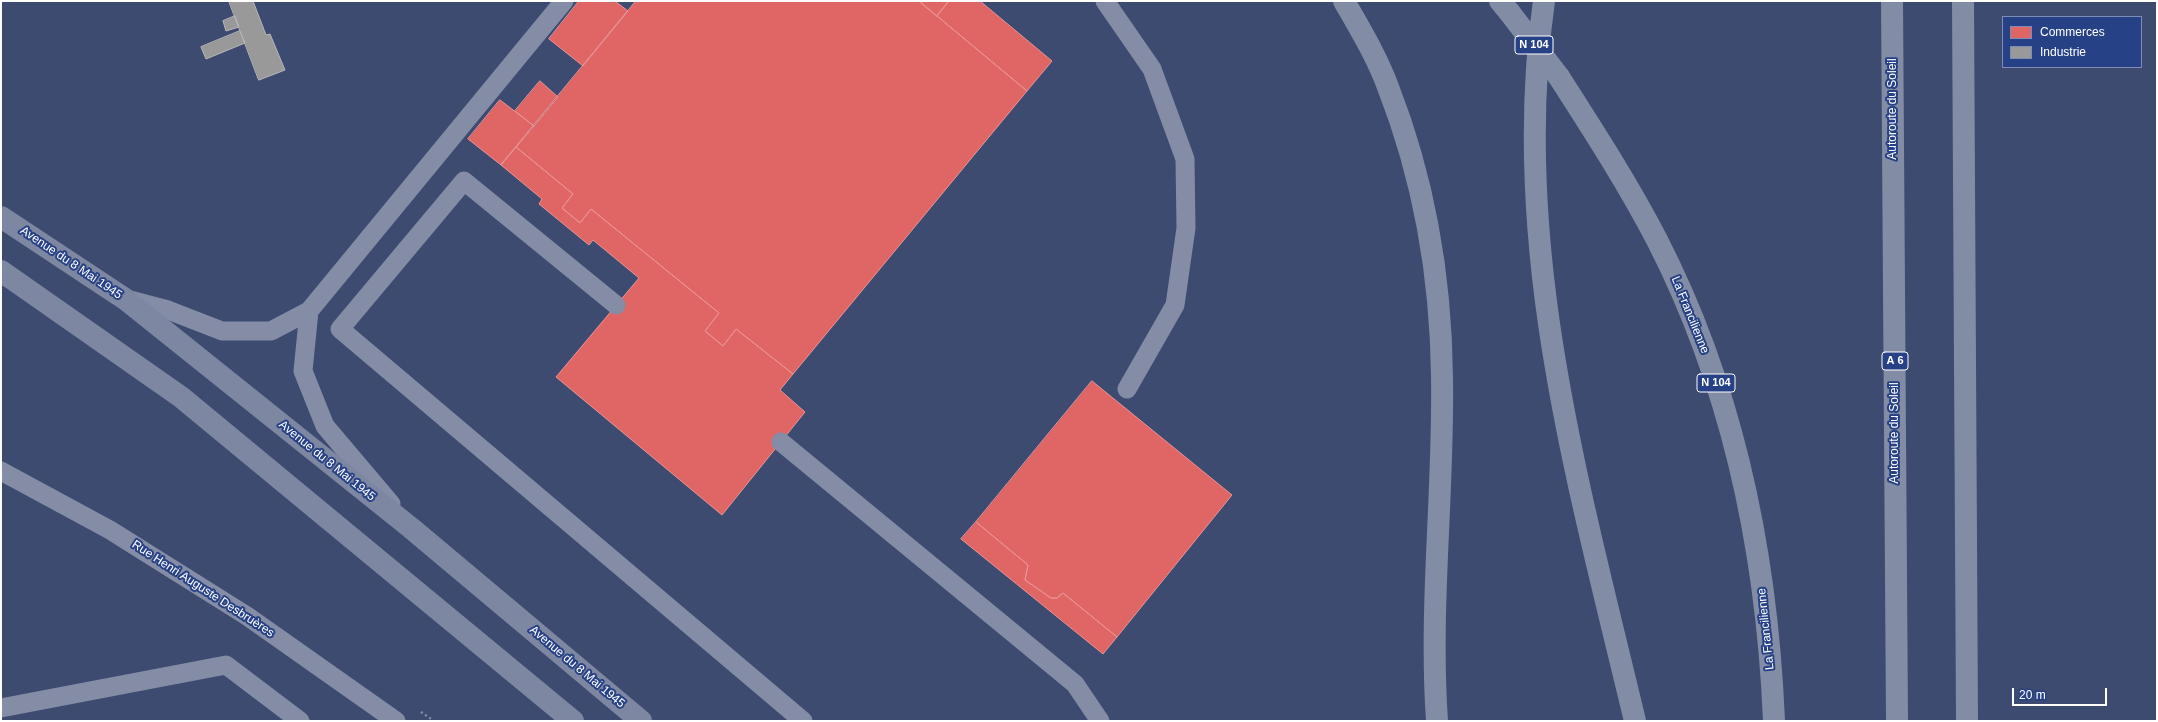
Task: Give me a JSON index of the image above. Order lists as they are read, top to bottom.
{
  "streets": {
    "highway": [
      "N 104",
      "Autoroute du Soleil",
      "La Francilienne",
      "A 6"
    ],
    "main road": ["Avenue du 8 Mai 1945"],
    "lane": ["Rue Henri Auguste Desbruères"]
  },
  "legend": ["Commerces", "Industrie"],
  "scale_bar": "20 m"
}
